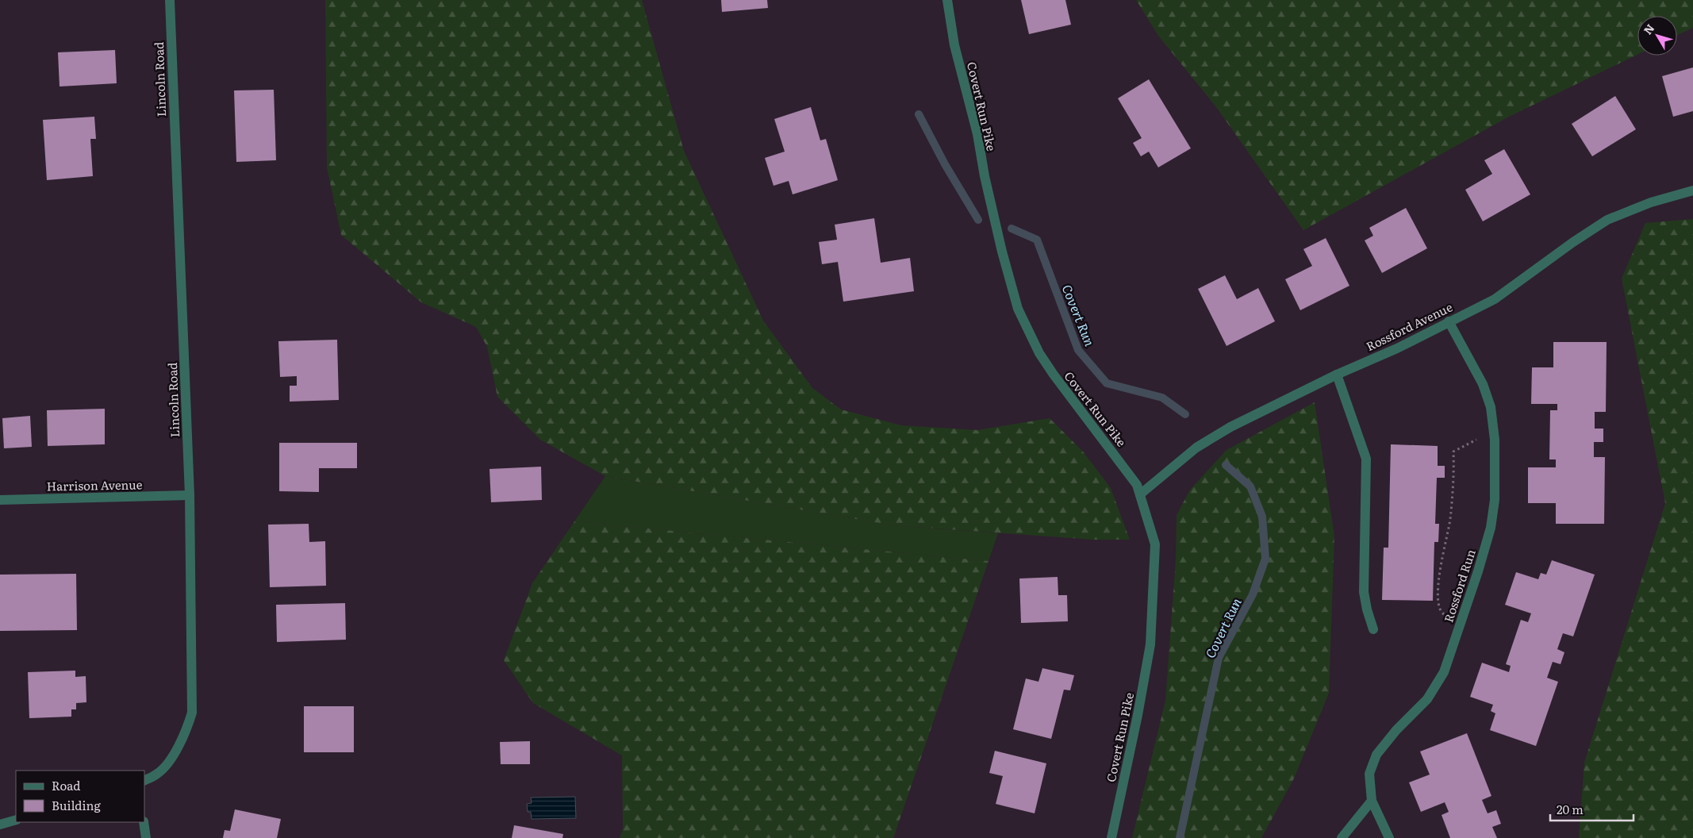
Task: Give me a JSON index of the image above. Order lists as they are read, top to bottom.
{
  "streets": {
    "street": [
      "Lincoln Road",
      "Covert Run Pike",
      "Rossford Avenue",
      "Harrison Avenue",
      "Rossford Run"
    ]
  },
  "crossings": [
    ["Lincoln Road", "Harrison Avenue"],
    ["Covert Run Pike", "Rossford Avenue"],
    ["Rossford Avenue", "Rossford Run"]
  ],
  "water": ["Covert Run"],
  "legend": ["Road", "Building"],
  "scale_bar": "20 m",
  "north": "top left"
}
